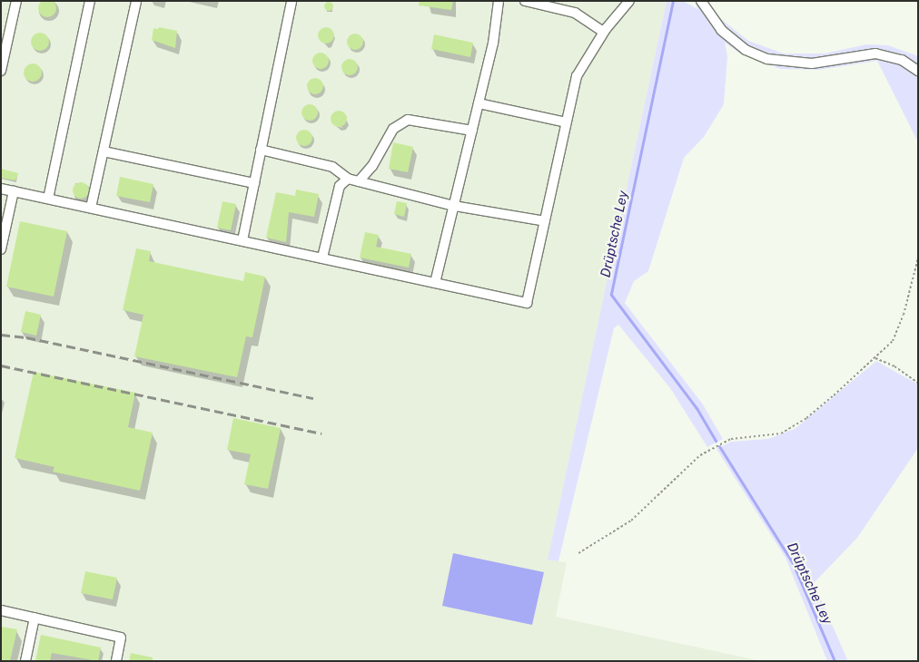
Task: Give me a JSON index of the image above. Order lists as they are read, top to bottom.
{
  "water": ["Drüptsche Ley"]
}
